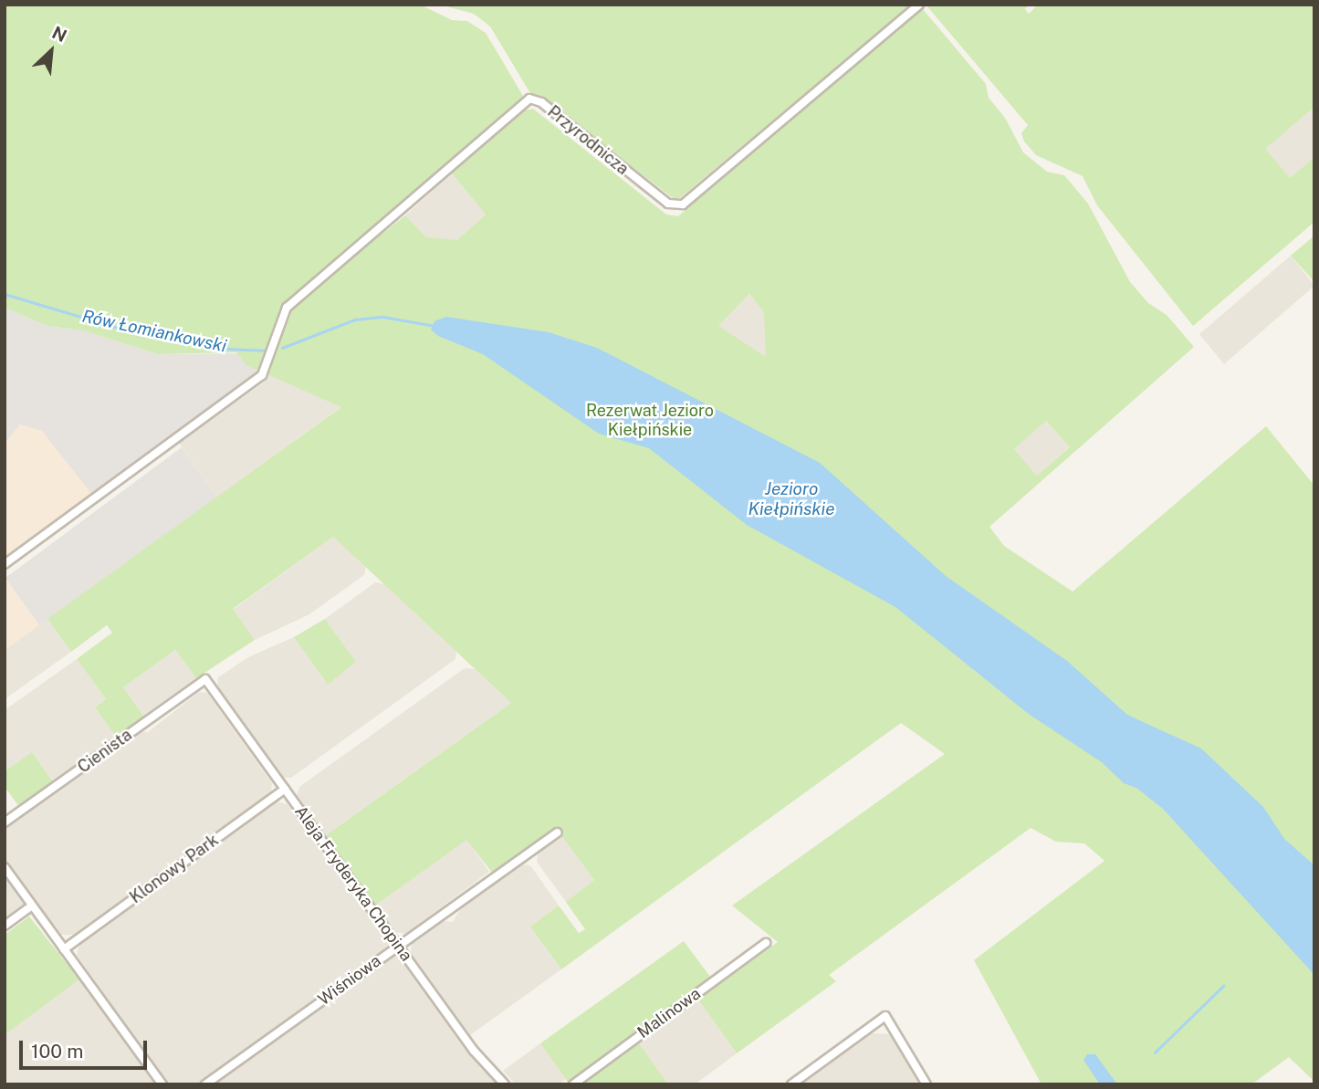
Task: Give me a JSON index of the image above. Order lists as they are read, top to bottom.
{
  "streets": {
    "street": [
      "Przyrodnicza",
      "Cienista",
      "Klonowy Park",
      "Aleja Fryderyka Chopina",
      "Wiśniowa",
      "Malinowa"
    ]
  },
  "crossings": [
    ["Cienista", "Aleja Fryderyka Chopina"],
    ["Klonowy Park", "Aleja Fryderyka Chopina"],
    ["Aleja Fryderyka Chopina", "Wiśniowa"]
  ],
  "water": ["Rów Łomiankowski", "Jezioro Kiełpińskie"],
  "parks": ["Rezerwat Jezioro Kiełpińskie"],
  "scale_bar": "100 m",
  "north": "top right"
}
